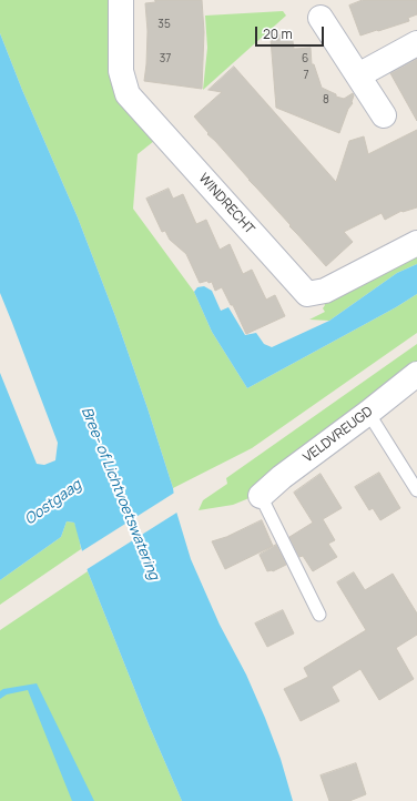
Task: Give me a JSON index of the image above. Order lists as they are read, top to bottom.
{
  "streets": {
    "street": ["WINDRECHT", "VELDVREUGD"]
  },
  "water": ["Bree- of Lichtvoetswatering", "Oostgaag"],
  "house_numbers": [
    "35",
    "37",
    "6",
    "7",
    "8"
  ],
  "scale_bar": "20 m"
}
